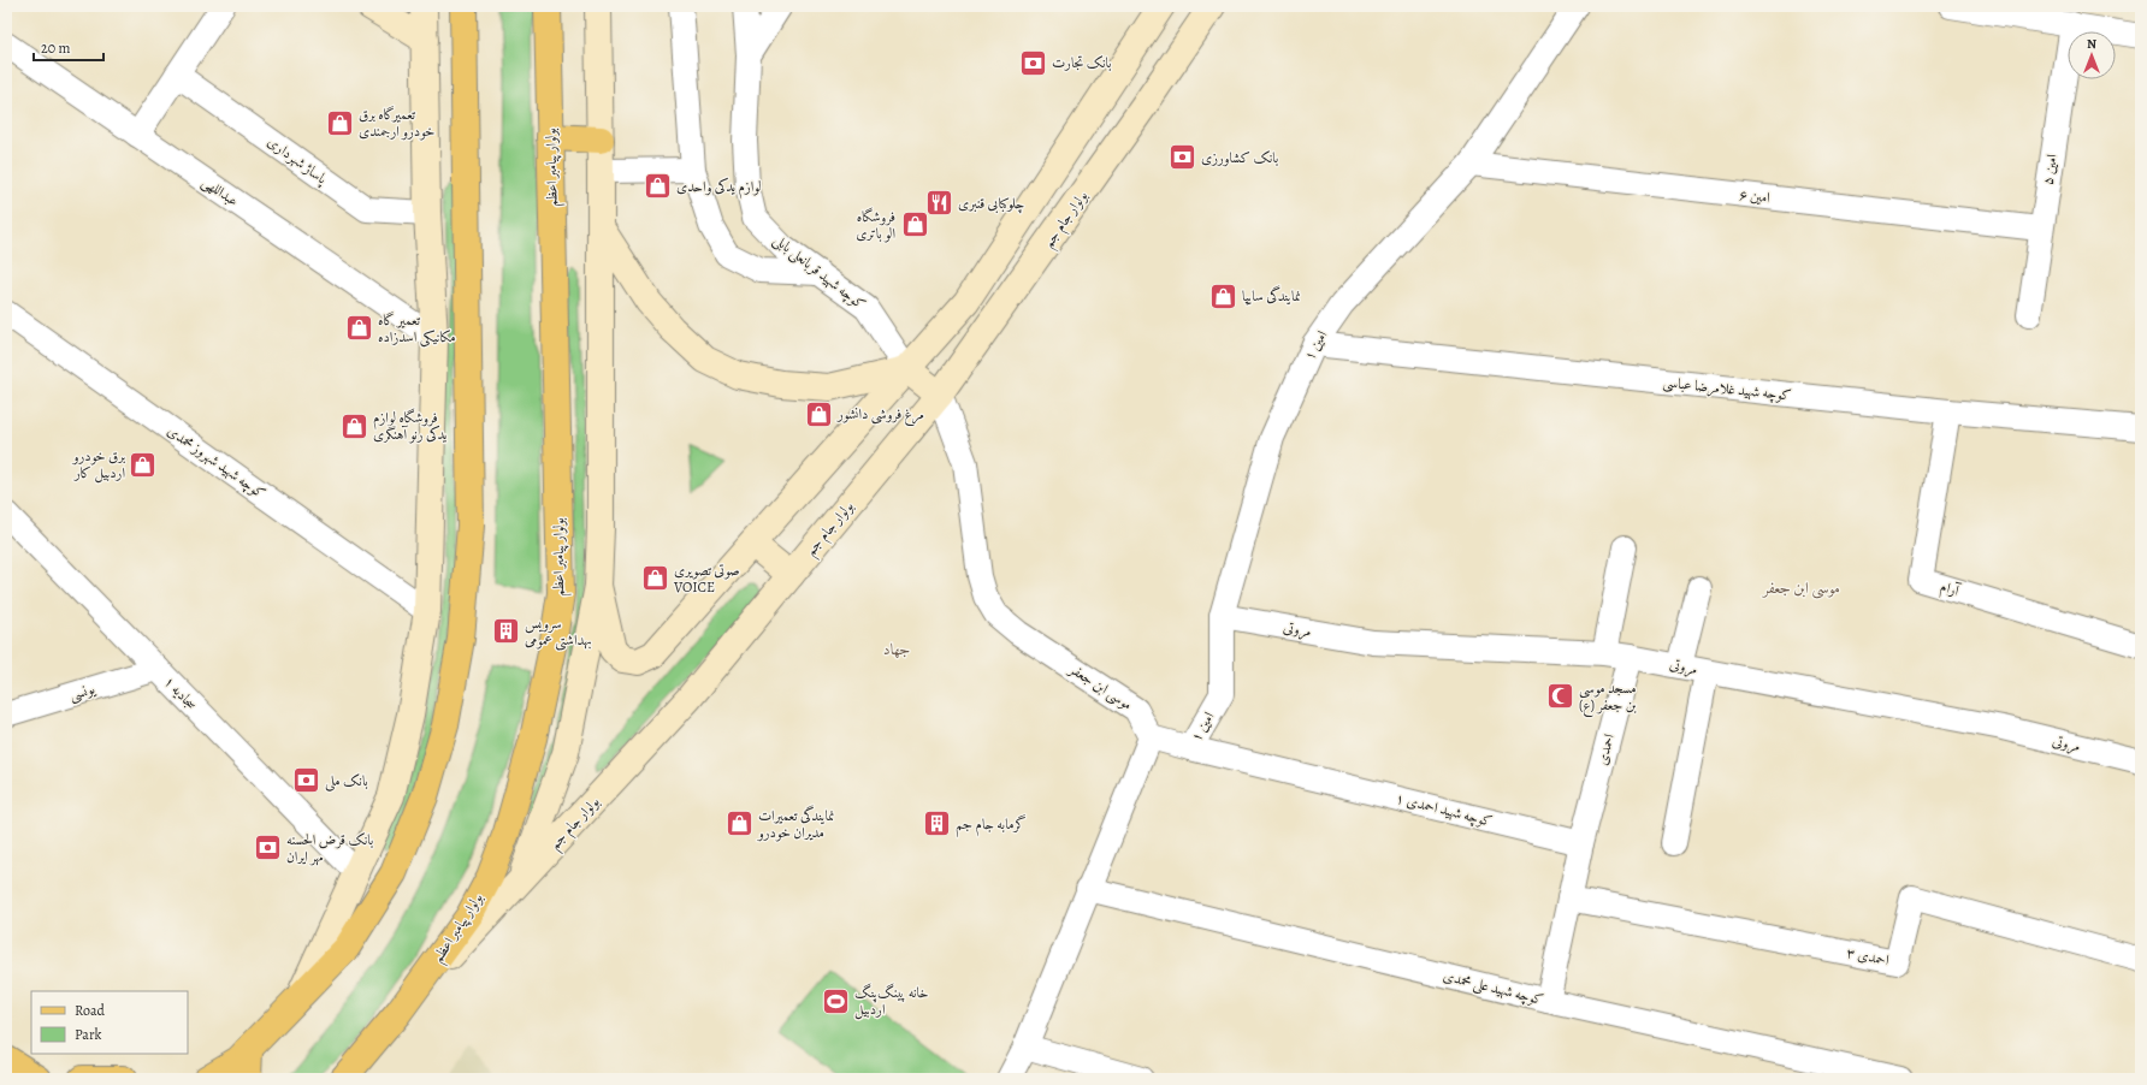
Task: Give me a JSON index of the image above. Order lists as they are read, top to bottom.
{
  "streets": {
    "main road": ["بولوار پیامبر اعظم", "بولوار جام جم"],
    "street": [
      "پاساژ شهرداری",
      "امین ۵",
      "عبداللهی",
      "امین ۶",
      "کوچه شهید قربانعلی بابلی",
      "امین ۱",
      "کوچه شهید غلامرضا عباسی",
      "کوچه شهید شهروز محمدی",
      "آرام",
      "مروتی",
      "موسی ابن جعفر",
      "یونسی",
      "سجادیه ۱",
      "احمدی",
      "کوچه شهید احمدی ۱",
      "احمدی ۳",
      "کوچه شهید علی محمدی"
    ]
  },
  "crossings": [
    ["بولوار پیامبر اعظم", "بولوار جام جم"],
    ["امین ۵", "امین ۶"],
    ["امین ۶", "امین ۱"],
    ["بولوار جام جم", "موسی ابن جعفر"],
    ["امین ۱", "کوچه شهید غلامرضا عباسی"],
    ["امین ۱", "مروتی"],
    ["امین ۱", "کوچه شهید احمدی ۱"],
    ["کوچه شهید غلامرضا عباسی", "آرام"],
    ["مروتی", "احمدی"],
    ["موسی ابن جعفر", "کوچه شهید احمدی ۱"],
    ["یونسی", "سجادیه ۱"],
    ["احمدی", "کوچه شهید احمدی ۱"]
  ],
  "districts": ["موسی ابن جعفر", "جهاد"],
  "places": {
    "bank": [
      "بانک تجارت",
      "بانک کشاورزی",
      "بانک ملی",
      "بانک قرض الحسنه مهر ایران"
    ],
    "shop": [
      "تعمیرگاه برق خودرو ارجمندی",
      "لوازم یدکی واحدی",
      "فروشگاه الو باتری",
      "نمایندگی سایپا",
      "تعمیر گاه مکانیکی اسدزاده",
      "مرغ فروشی دانشور",
      "فروشگاه لوازم یدکی رنو آهنگری",
      "برق خودرو اردبیل کار",
      "صوتی تصویری VOICE",
      "نمایندگی تعمیرات مدیران خودرو"
    ],
    "restaurant": ["چلوکبابی قنبری"],
    "building": ["سرویس بهداشتی عمومی", "گرمابه جام جم"],
    "mosque": ["مسجد موسی بن جعفر (ع)"],
    "sports": ["خانه پینگ‌پنگ اردبیل"]
  },
  "legend": ["Road", "Park"],
  "scale_bar": "20 m",
  "north": "top"
}
